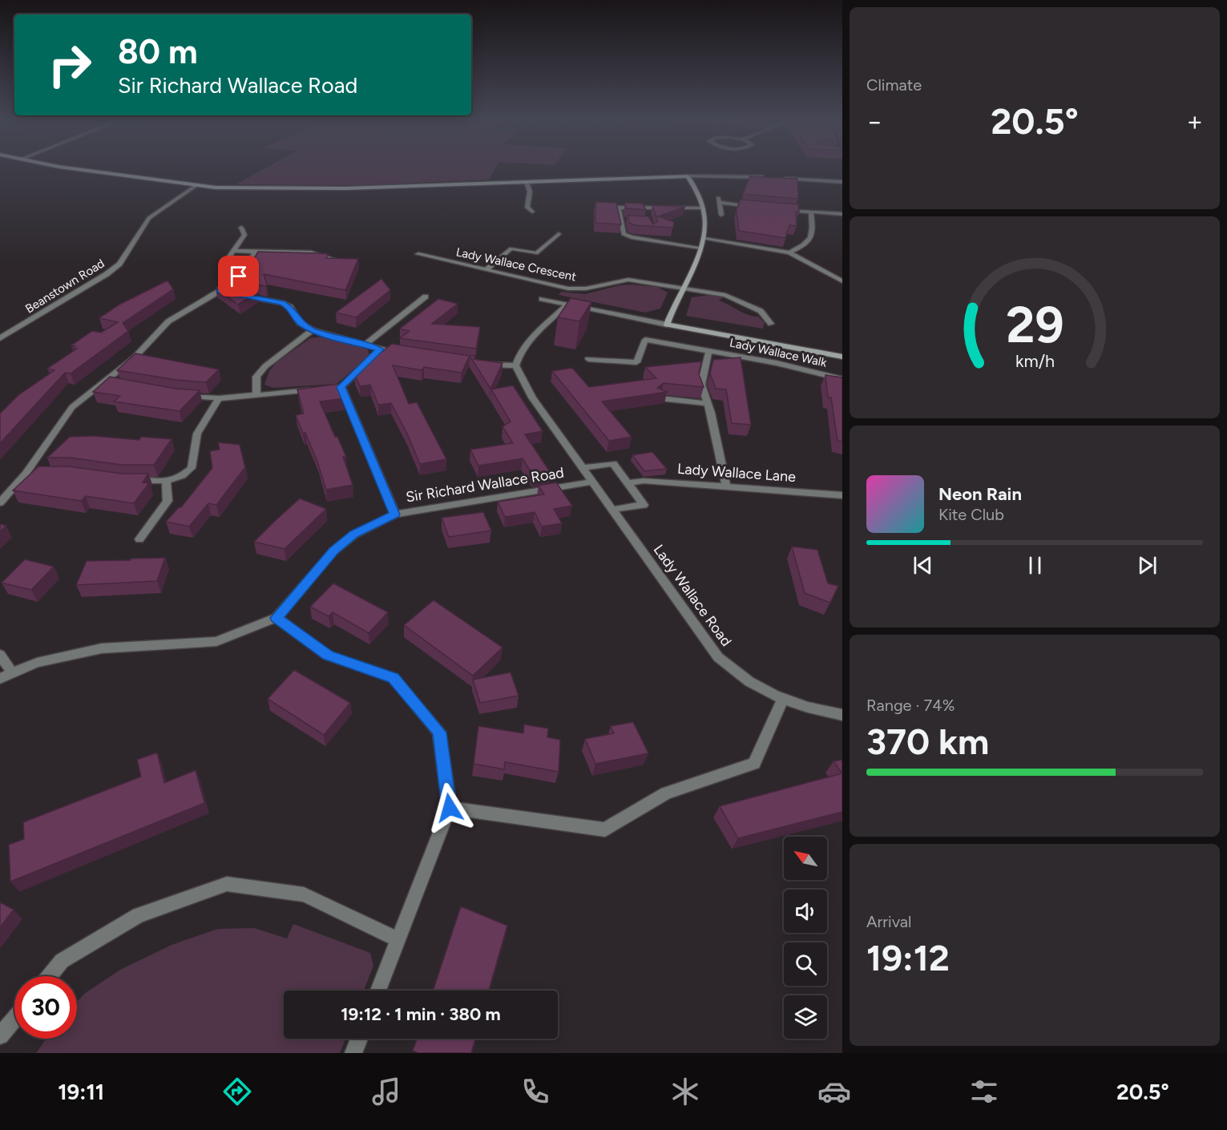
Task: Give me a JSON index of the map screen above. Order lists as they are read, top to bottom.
{
  "streets": {
    "street": [
      "Lady Wallace Crescent",
      "Beanstown Road",
      "Lady Wallace Walk",
      "Lady Wallace Lane",
      "Sir Richard Wallace Road",
      "Lady Wallace Road"
    ]
  },
  "crossings": [
    ["Lady Wallace Walk", "Lady Wallace Lane"],
    ["Sir Richard Wallace Road", "Lady Wallace Road"]
  ],
  "north": "top left",
  "page": {
    "tile": [
      "Climate",
      ["Range · 74%", "370 km"],
      ["Arrival", "19:12"]
    ],
    "turn": ["80 m", "Sir Richard Wallace Road"],
    "heat": ["−", "20.5°", "+"],
    "song": ["Neon Rain", "Kite Club"],
    "limit": "30",
    "trip": "19:12 · 1 min · 380 m",
    "tabs": ["19:11", "20.5°"],
    "gauge": ["29", "km/h"]
  }
}
